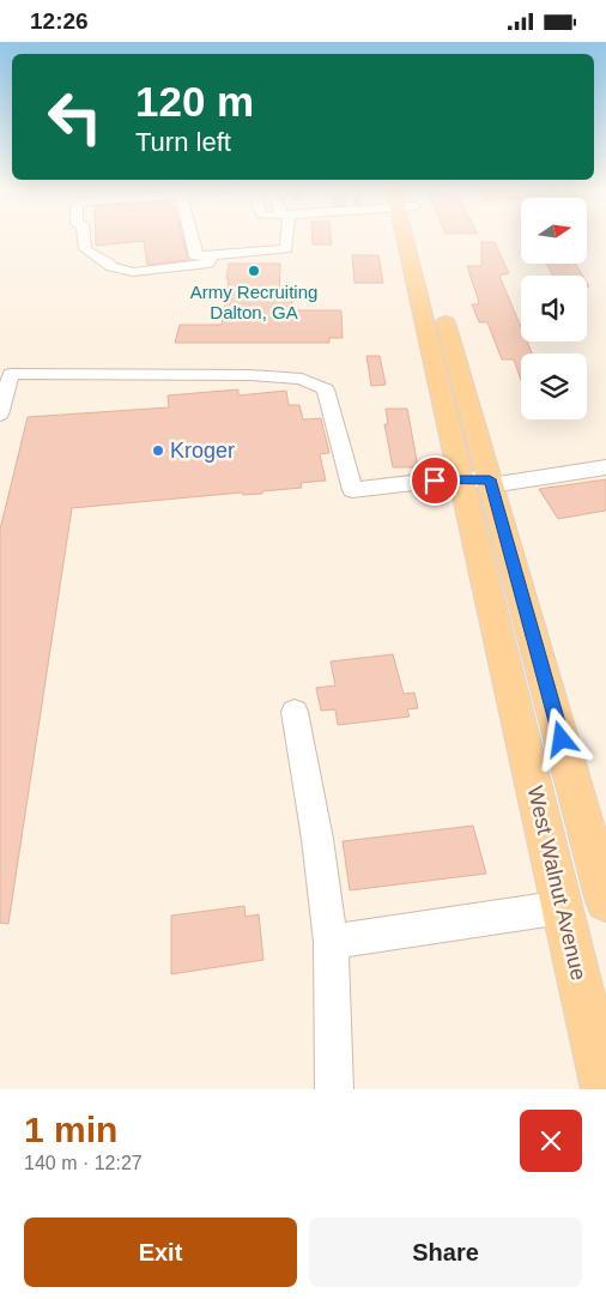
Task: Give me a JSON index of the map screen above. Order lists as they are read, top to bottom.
{
  "streets": {
    "main road": ["West Walnut Avenue"]
  },
  "places": ["Army Recruiting Dalton, GA", "Kroger"],
  "north": "right",
  "page": {
    "status": "12:26",
    "turn": ["120 m", "Turn left"],
    "heading": ["1 min", "140 m · 12:27"],
    "buttons": ["Exit", "Share"]
  }
}
